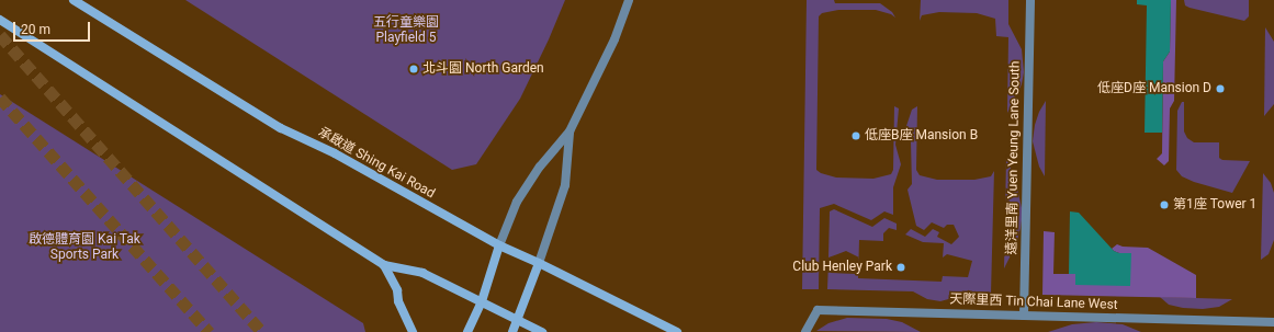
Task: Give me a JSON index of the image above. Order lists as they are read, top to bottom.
{
  "streets": {
    "main road": ["承啟道 Shing Kai Road"],
    "street": ["遠洋里南 Yuen Yeung Lane South", "天際里西 Tin Chai Lane West"]
  },
  "crossings": [
    ["遠洋里南 Yuen Yeung Lane South", "天際里西 Tin Chai Lane West"]
  ],
  "parks": ["五行童樂園 Playfield 5", "啟德體育園 Kai Tak Sports Park"],
  "places": [
    "北斗園 North Garden",
    "低座D座 Mansion D",
    "低座B座 Mansion B",
    "第1座 Tower 1",
    "Club Henley Park"
  ],
  "scale_bar": "20 m"
}
